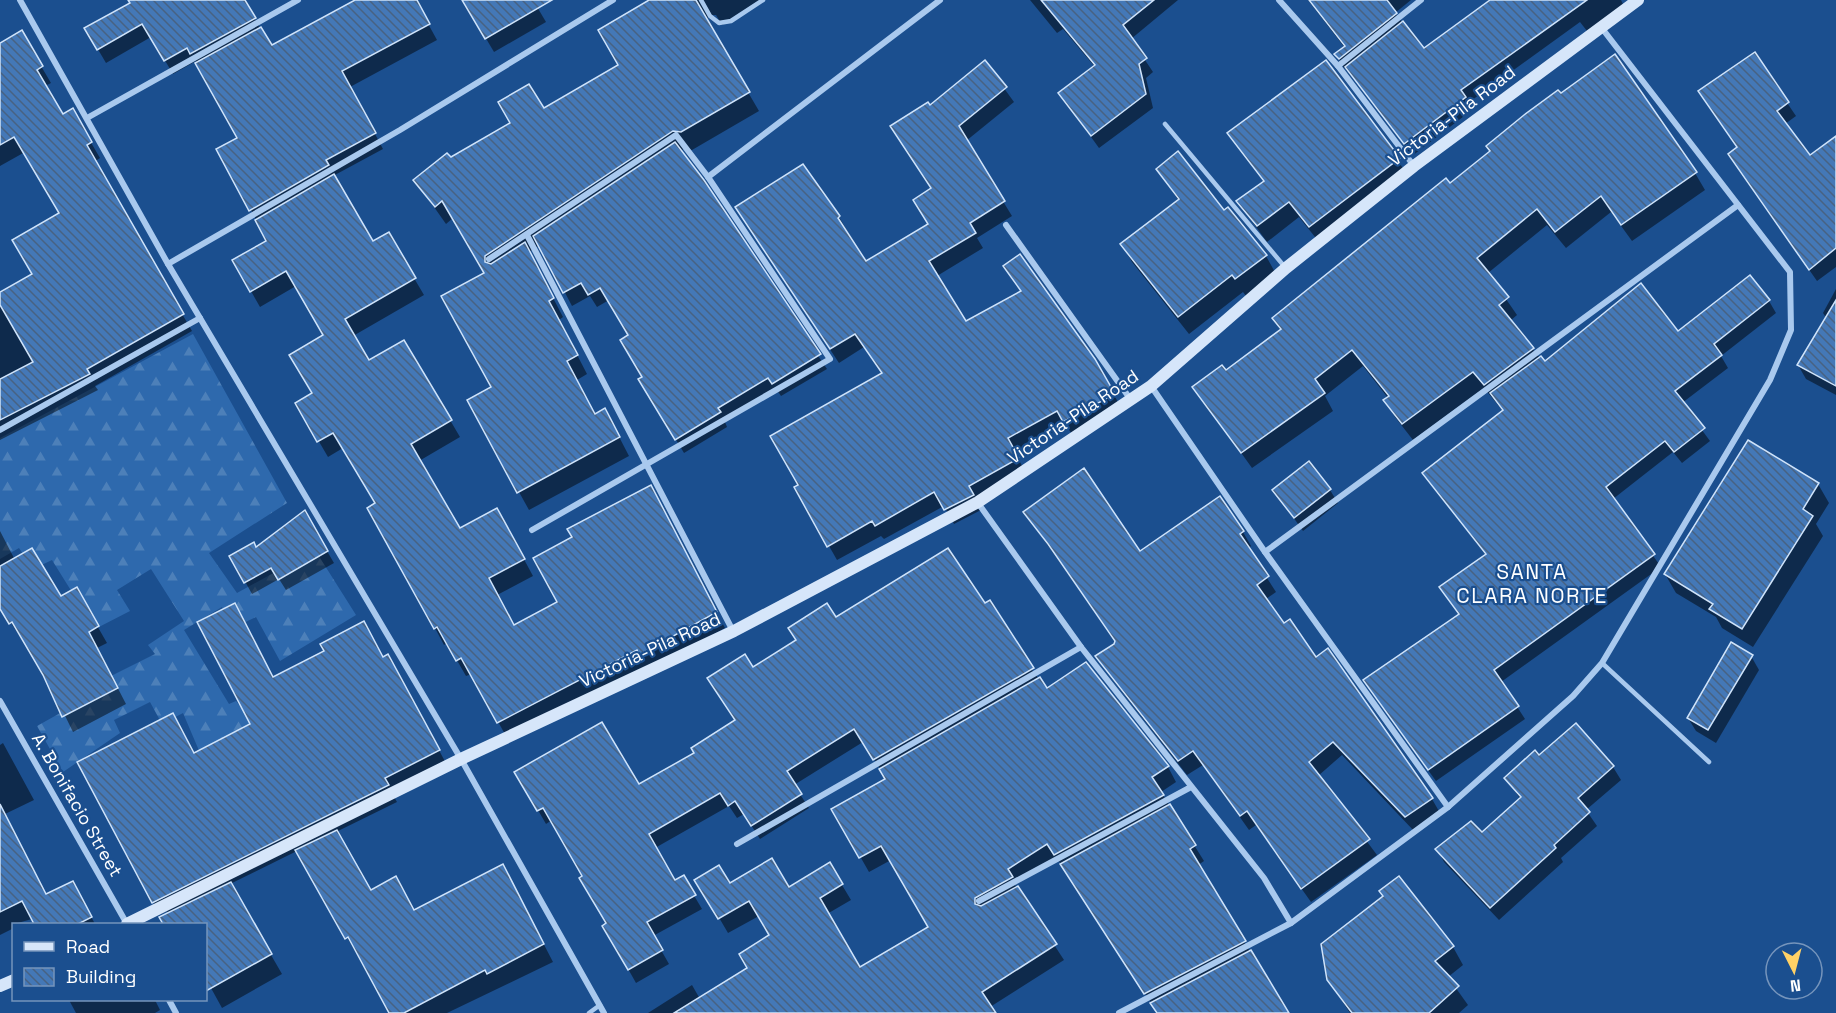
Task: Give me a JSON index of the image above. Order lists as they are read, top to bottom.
{
  "streets": {
    "main road": ["Victoria-Pila Road"],
    "street": ["A. Bonifacio Street"]
  },
  "districts": ["SANTA CLARA NORTE"],
  "legend": ["Road", "Building"],
  "north": "bottom"
}
